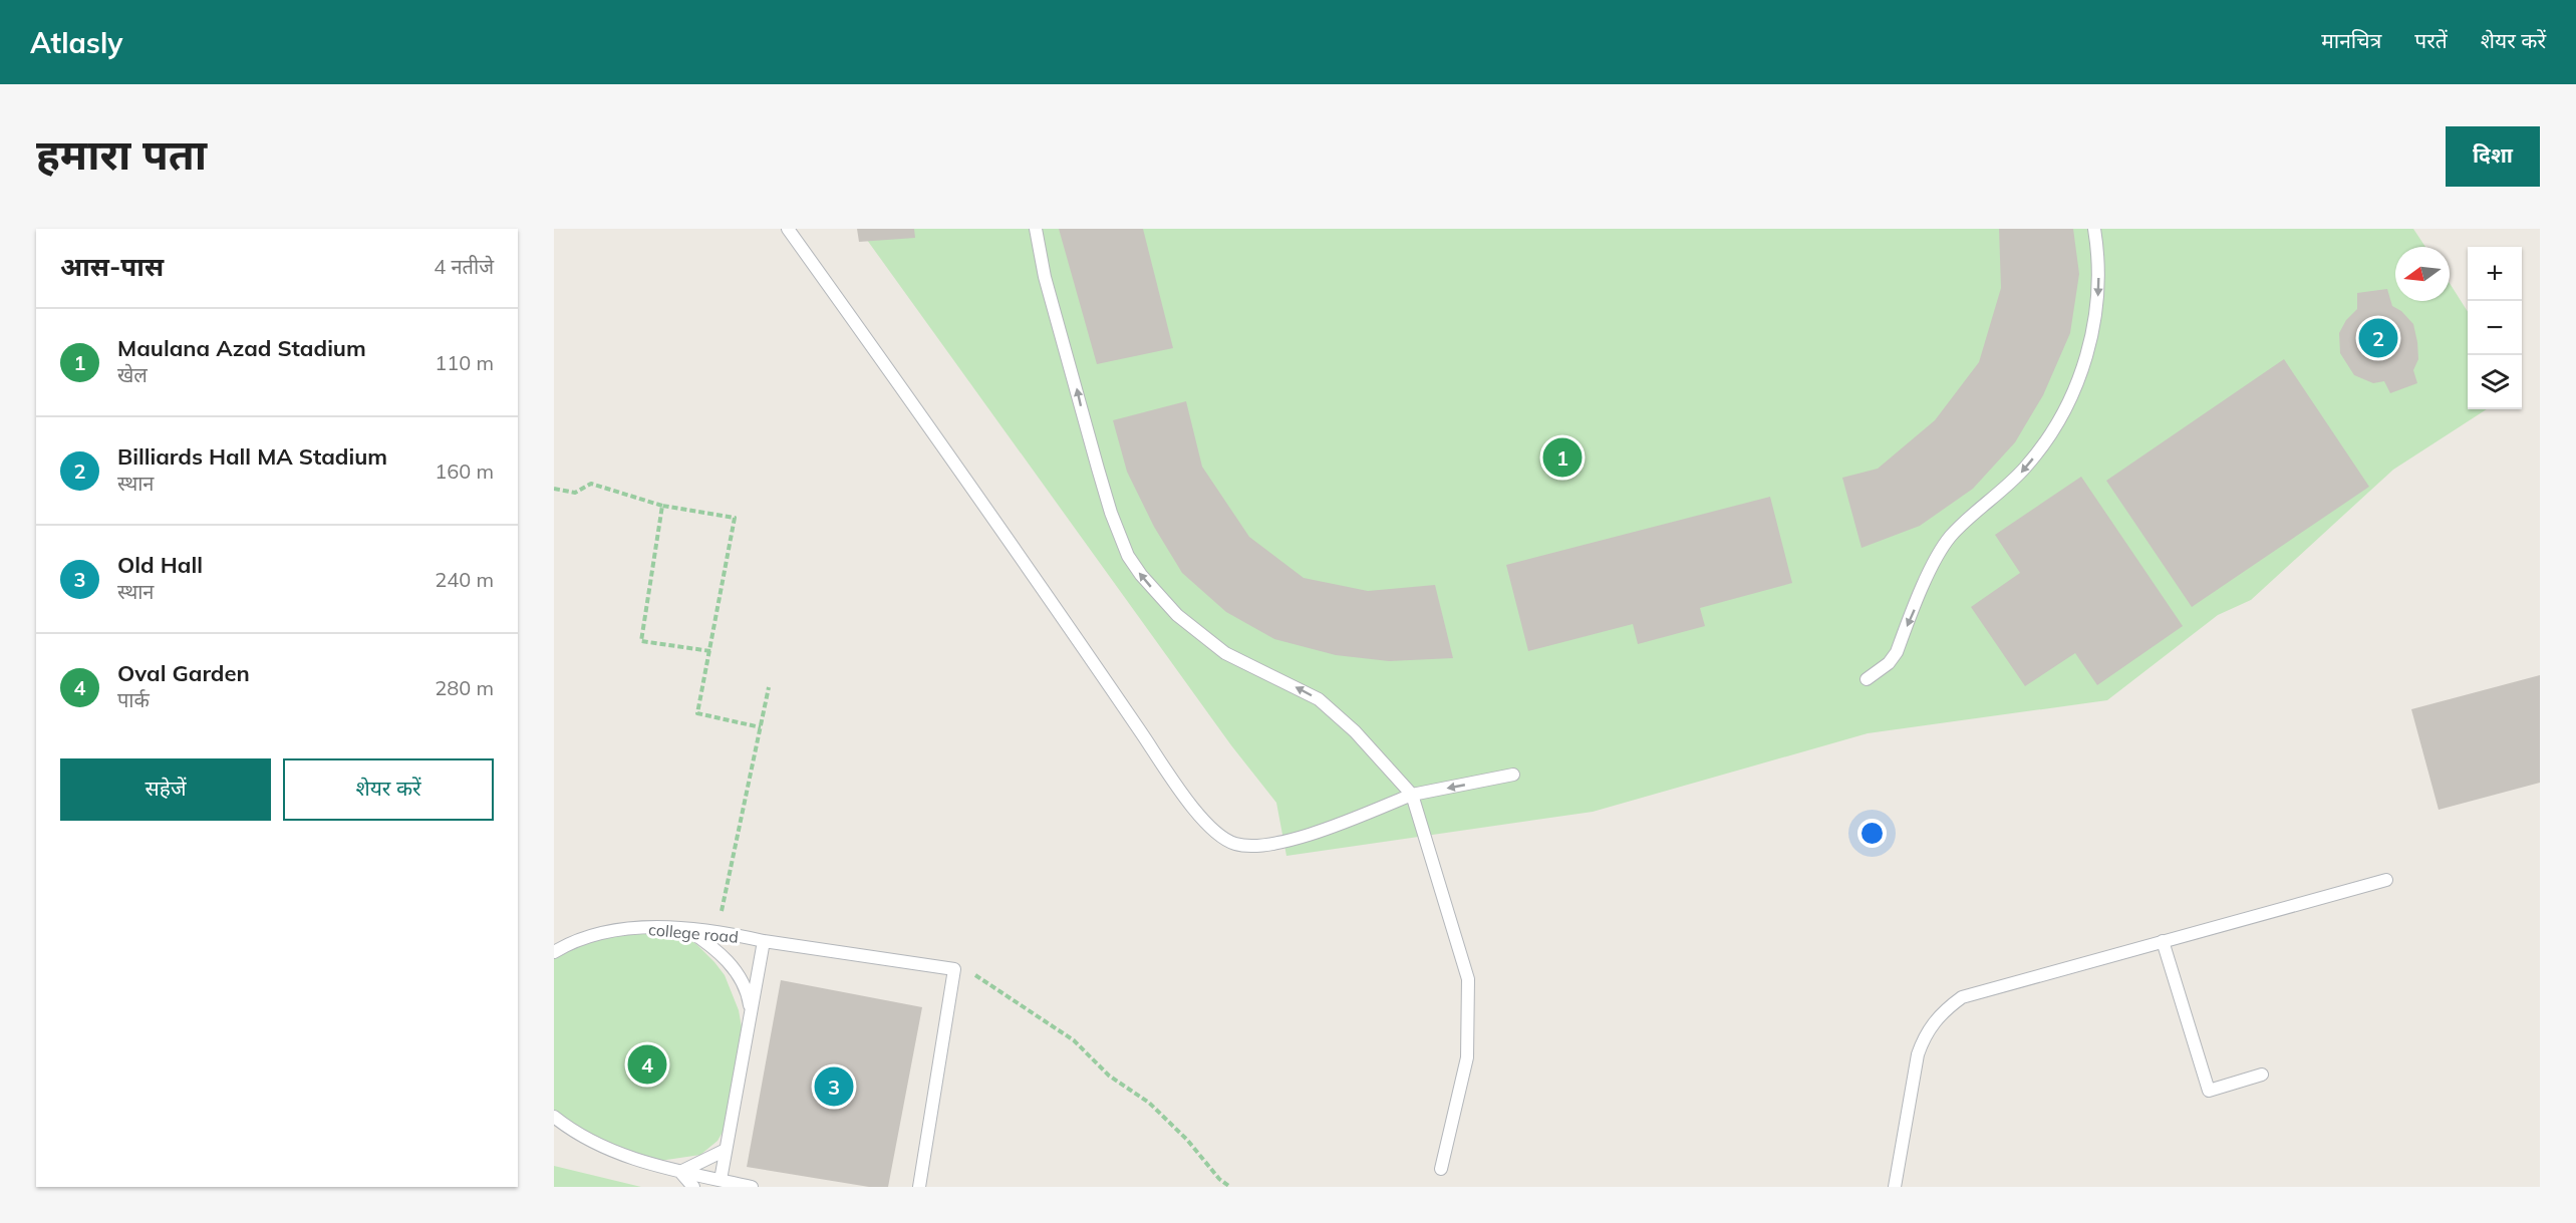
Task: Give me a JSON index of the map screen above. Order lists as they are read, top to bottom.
{
  "streets": {
    "lane": ["college road"]
  },
  "north": "left",
  "page": {
    "header": "Atlasly",
    "nav": ["मानचित्र", "परतें", "शेयर करें"],
    "buttons": [
      "दिशा",
      ["सहेजें", "शेयर करें"]
    ],
    "title": "हमारा पता",
    "heading": ["आस-पास", "4 नतीजे"],
    "map_buttons": ["+", "−"],
    "list": [
      {
        "mark": "1",
        "name": "Maulana Azad Stadium",
        "note": "खेल",
        "value": "110 m"
      },
      {
        "mark": "2",
        "name": "Billiards Hall MA Stadium",
        "note": "स्थान",
        "value": "160 m"
      },
      {
        "mark": "3",
        "name": "Old Hall",
        "note": "स्थान",
        "value": "240 m"
      },
      {
        "mark": "4",
        "name": "Oval Garden",
        "note": "पार्क",
        "value": "280 m"
      }
    ],
    "pins": [
      "2",
      "1",
      "4",
      "3"
    ]
  }
}
